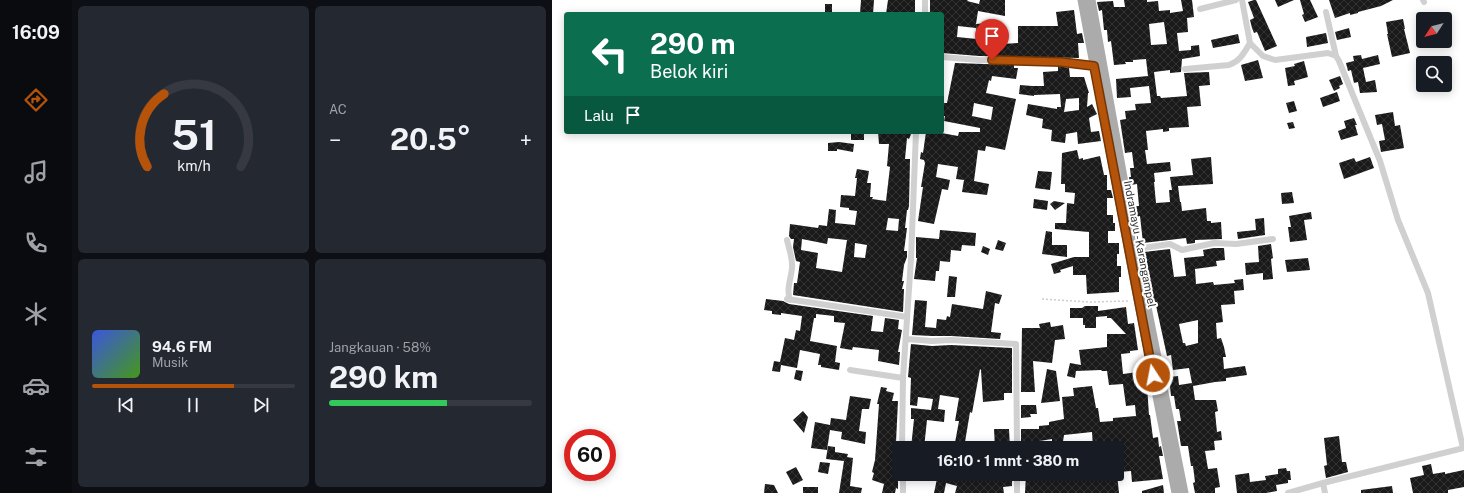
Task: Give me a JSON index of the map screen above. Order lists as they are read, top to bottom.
{
  "streets": {
    "main road": ["Indramayu - Karangampel"]
  },
  "north": "bottom left",
  "page": {
    "tabs": "16:09",
    "tile": [
      "AC",
      ["Jangkauan · 58%", "290 km"]
    ],
    "turn": ["290 m", "Belok kiri"],
    "then": "Lalu",
    "heat": ["−", "20.5°", "+"],
    "song": ["94.6 FM", "Musik"],
    "limit": "60",
    "trip": "16:10 · 1 mnt · 380 m",
    "gauge": ["51", "km/h"]
  }
}
